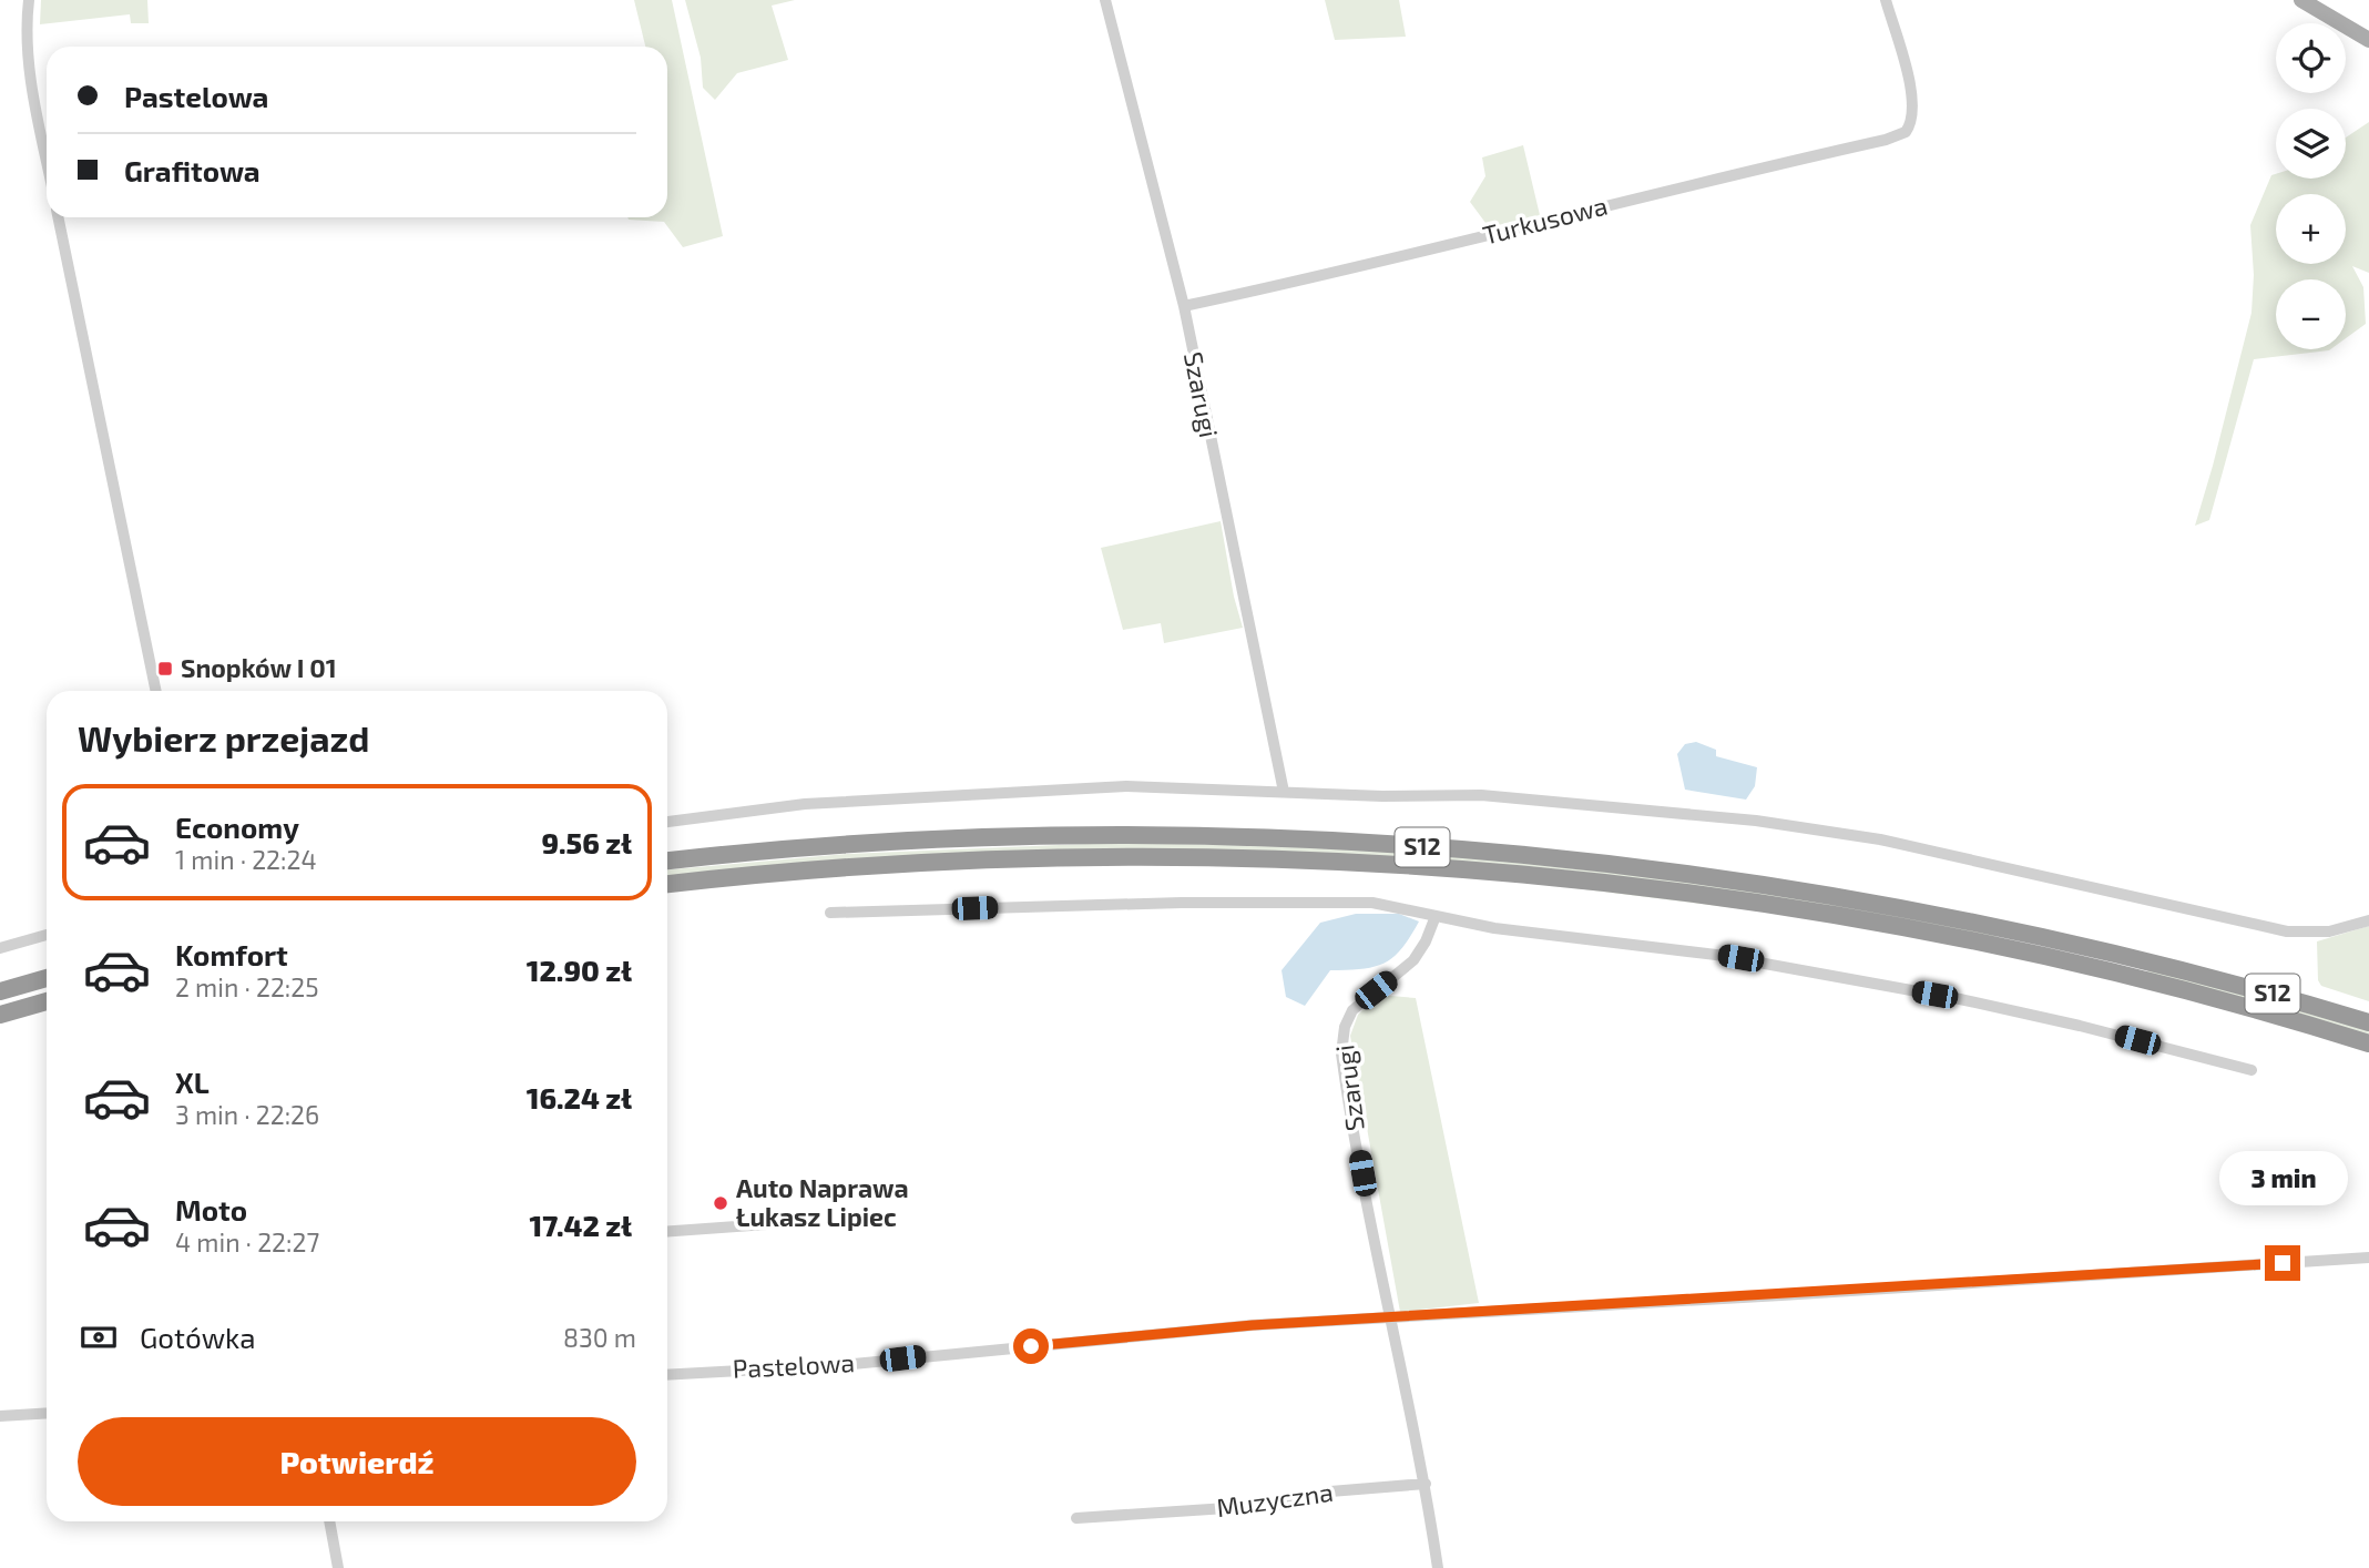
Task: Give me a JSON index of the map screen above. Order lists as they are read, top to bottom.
{
  "streets": {
    "highway": ["S12"],
    "street": [
      "Turkusowa",
      "Szarugi",
      "Pastelowa",
      "Muzyczna"
    ]
  },
  "crossings": [
    ["Turkusowa", "Szarugi"],
    ["Szarugi", "Pastelowa"],
    ["Szarugi", "Muzyczna"]
  ],
  "places": {
    "transit": ["Snopków I 01"],
    "other": ["Auto Naprawa Łukasz Lipiec"]
  },
  "page": {
    "map_buttons": ["+", "−"],
    "banner": ["Pastelowa", "Grafitowa"],
    "heading": "Wybierz przejazd",
    "list": [
      {
        "name": "Economy",
        "note": "1 min · 22:24",
        "value": "9.56 zł"
      },
      {
        "name": "Komfort",
        "note": "2 min · 22:25",
        "value": "12.90 zł"
      },
      {
        "name": "XL",
        "note": "3 min · 22:26",
        "value": "16.24 zł"
      },
      {
        "name": "Moto",
        "note": "4 min · 22:27",
        "value": "17.42 zł"
      }
    ],
    "bubble": "3 min",
    "pay": ["Gotówka", "830 m"],
    "buttons": "Potwierdź"
  }
}
